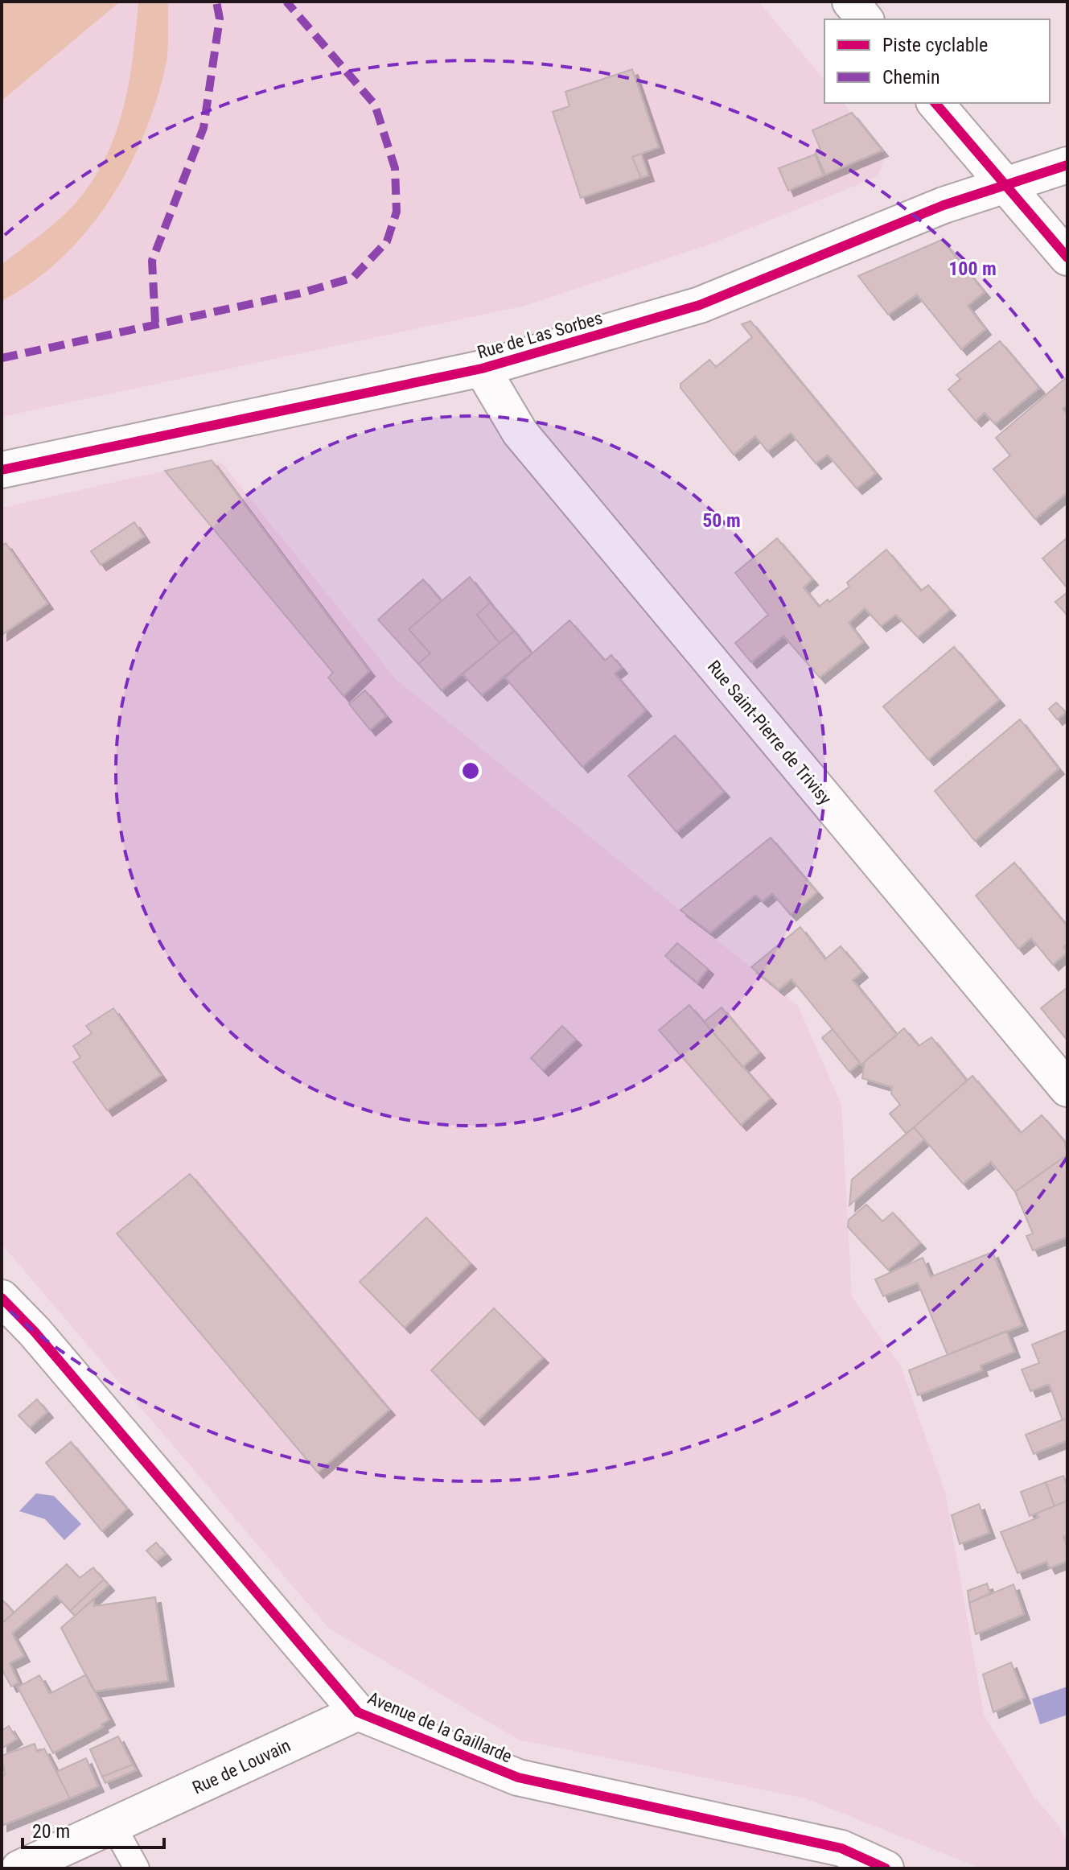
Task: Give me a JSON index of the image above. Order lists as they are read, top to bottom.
{
  "streets": {
    "street": [
      "Rue de Las Sorbes",
      "Rue Saint-Pierre de Trivisy",
      "Avenue de la Gaillarde",
      "Rue de Louvain"
    ]
  },
  "crossings": [
    ["Rue de Las Sorbes", "Rue Saint-Pierre de Trivisy"],
    ["Avenue de la Gaillarde", "Rue de Louvain"]
  ],
  "legend": ["Piste cyclable", "Chemin"],
  "scale_bar": "20 m",
  "rings": ["100 m", "50 m"]
}
